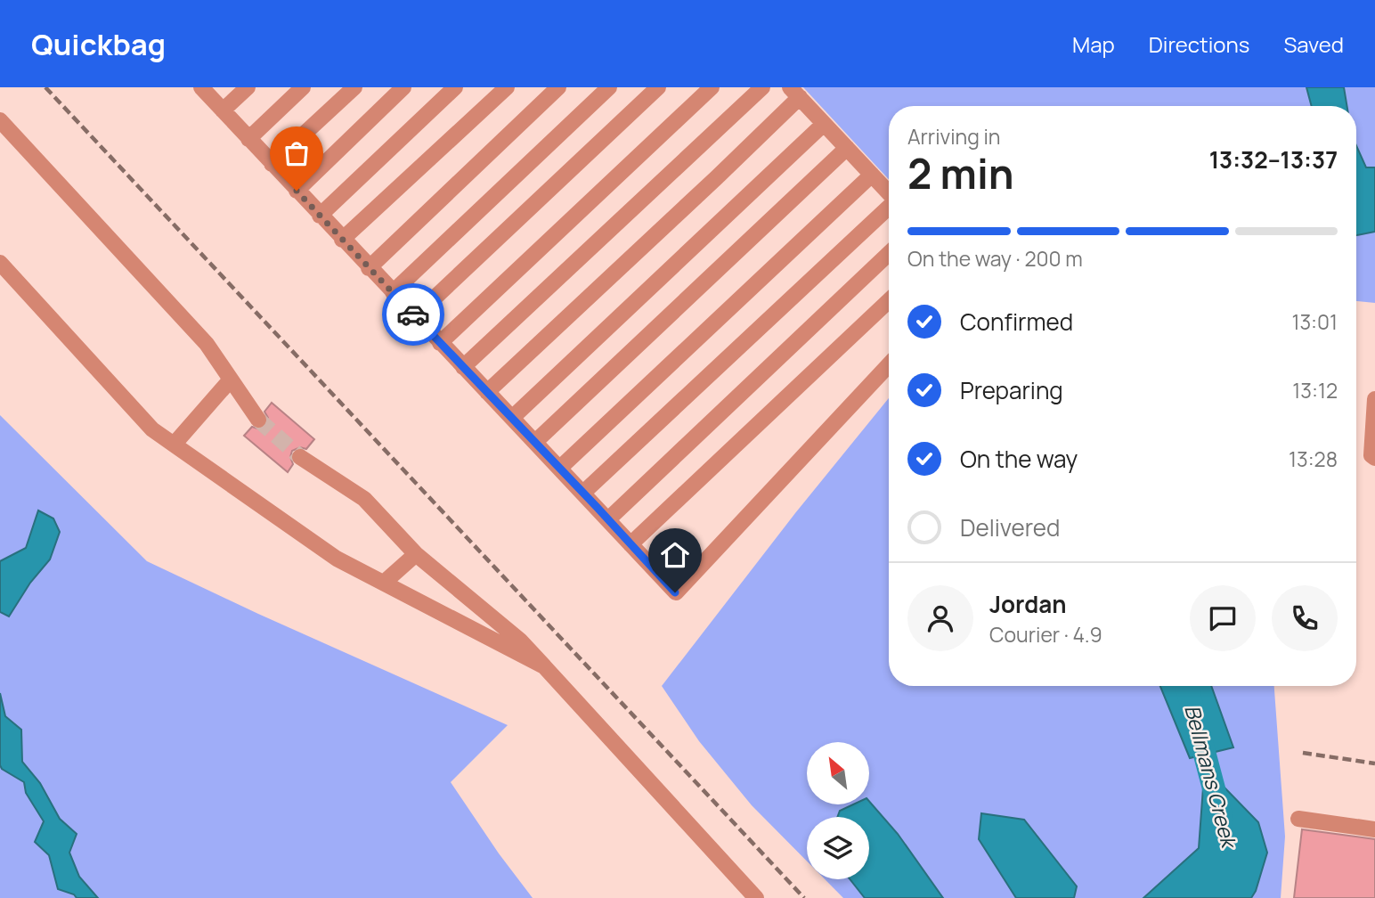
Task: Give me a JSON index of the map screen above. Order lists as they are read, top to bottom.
{
  "water": ["Bellmans Creek"],
  "north": "top left",
  "page": {
    "header": "Quickbag",
    "nav": ["Map", "Directions", "Saved"],
    "heading": ["2 min", "Arriving in", "13:32–13:37"],
    "panel": ["Jordan", "Courier · 4.9"],
    "bar": "On the way · 200 m",
    "list": [
      ["Confirmed", "13:01"],
      ["Preparing", "13:12"],
      ["On the way", "13:28"],
      "Delivered"
    ]
  }
}
